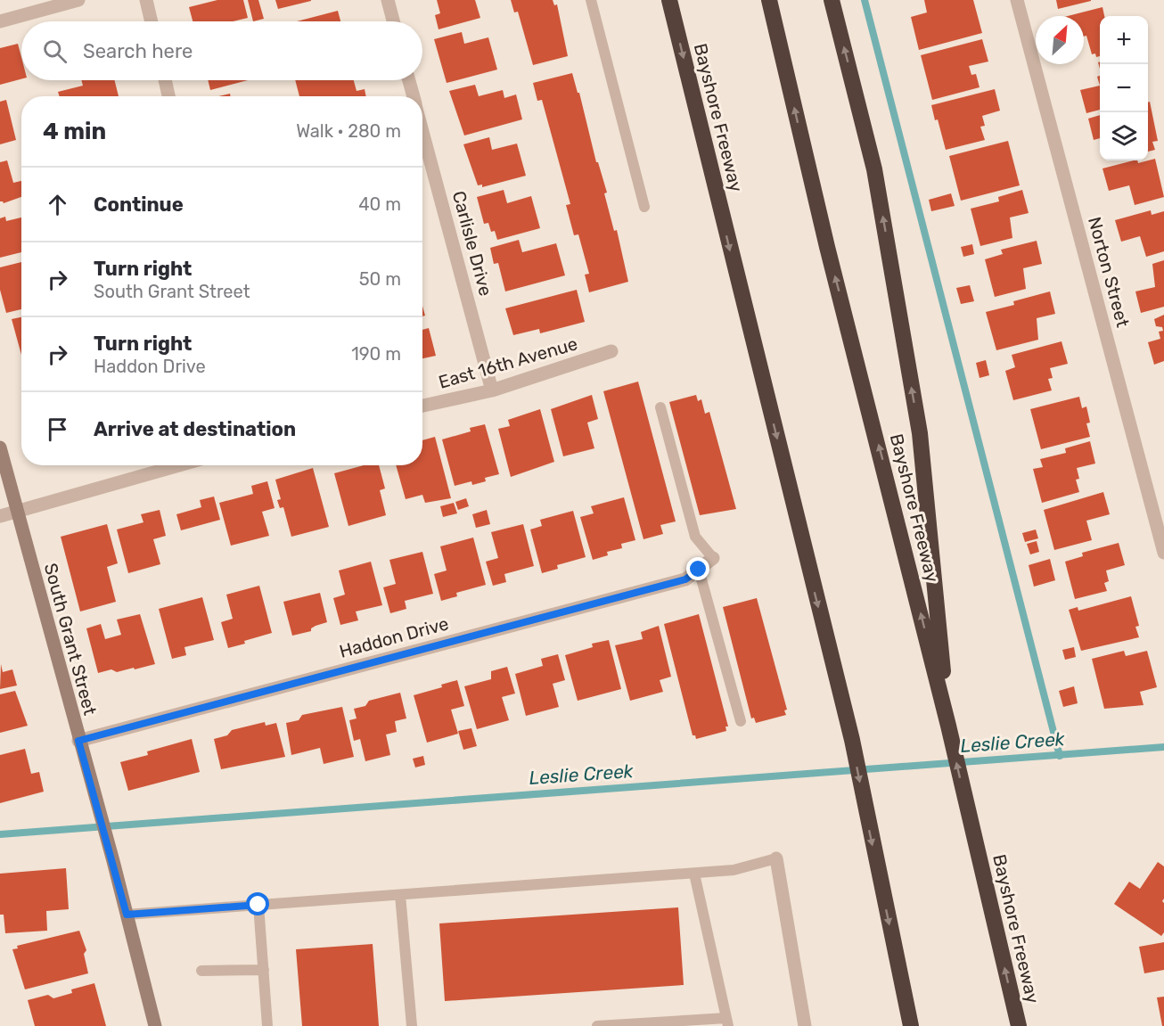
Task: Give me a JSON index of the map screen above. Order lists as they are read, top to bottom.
{
  "streets": {
    "highway": ["Bayshore Freeway"],
    "street": [
      "Carlisle Drive",
      "Norton Street",
      "East 16th Avenue",
      "Haddon Drive",
      "South Grant Street"
    ]
  },
  "crossings": [
    ["Carlisle Drive", "East 16th Avenue"],
    ["Haddon Drive", "South Grant Street"]
  ],
  "water": ["Leslie Creek"],
  "north": "top right",
  "page": {
    "map_buttons": ["+", "−"],
    "search": "Search here",
    "heading": ["4 min", "Walk · 280 m"],
    "list": [
      ["Continue", "40 m"],
      ["Turn right", "South Grant Street", "50 m"],
      ["Turn right", "Haddon Drive", "190 m"],
      "Arrive at destination"
    ]
  }
}
